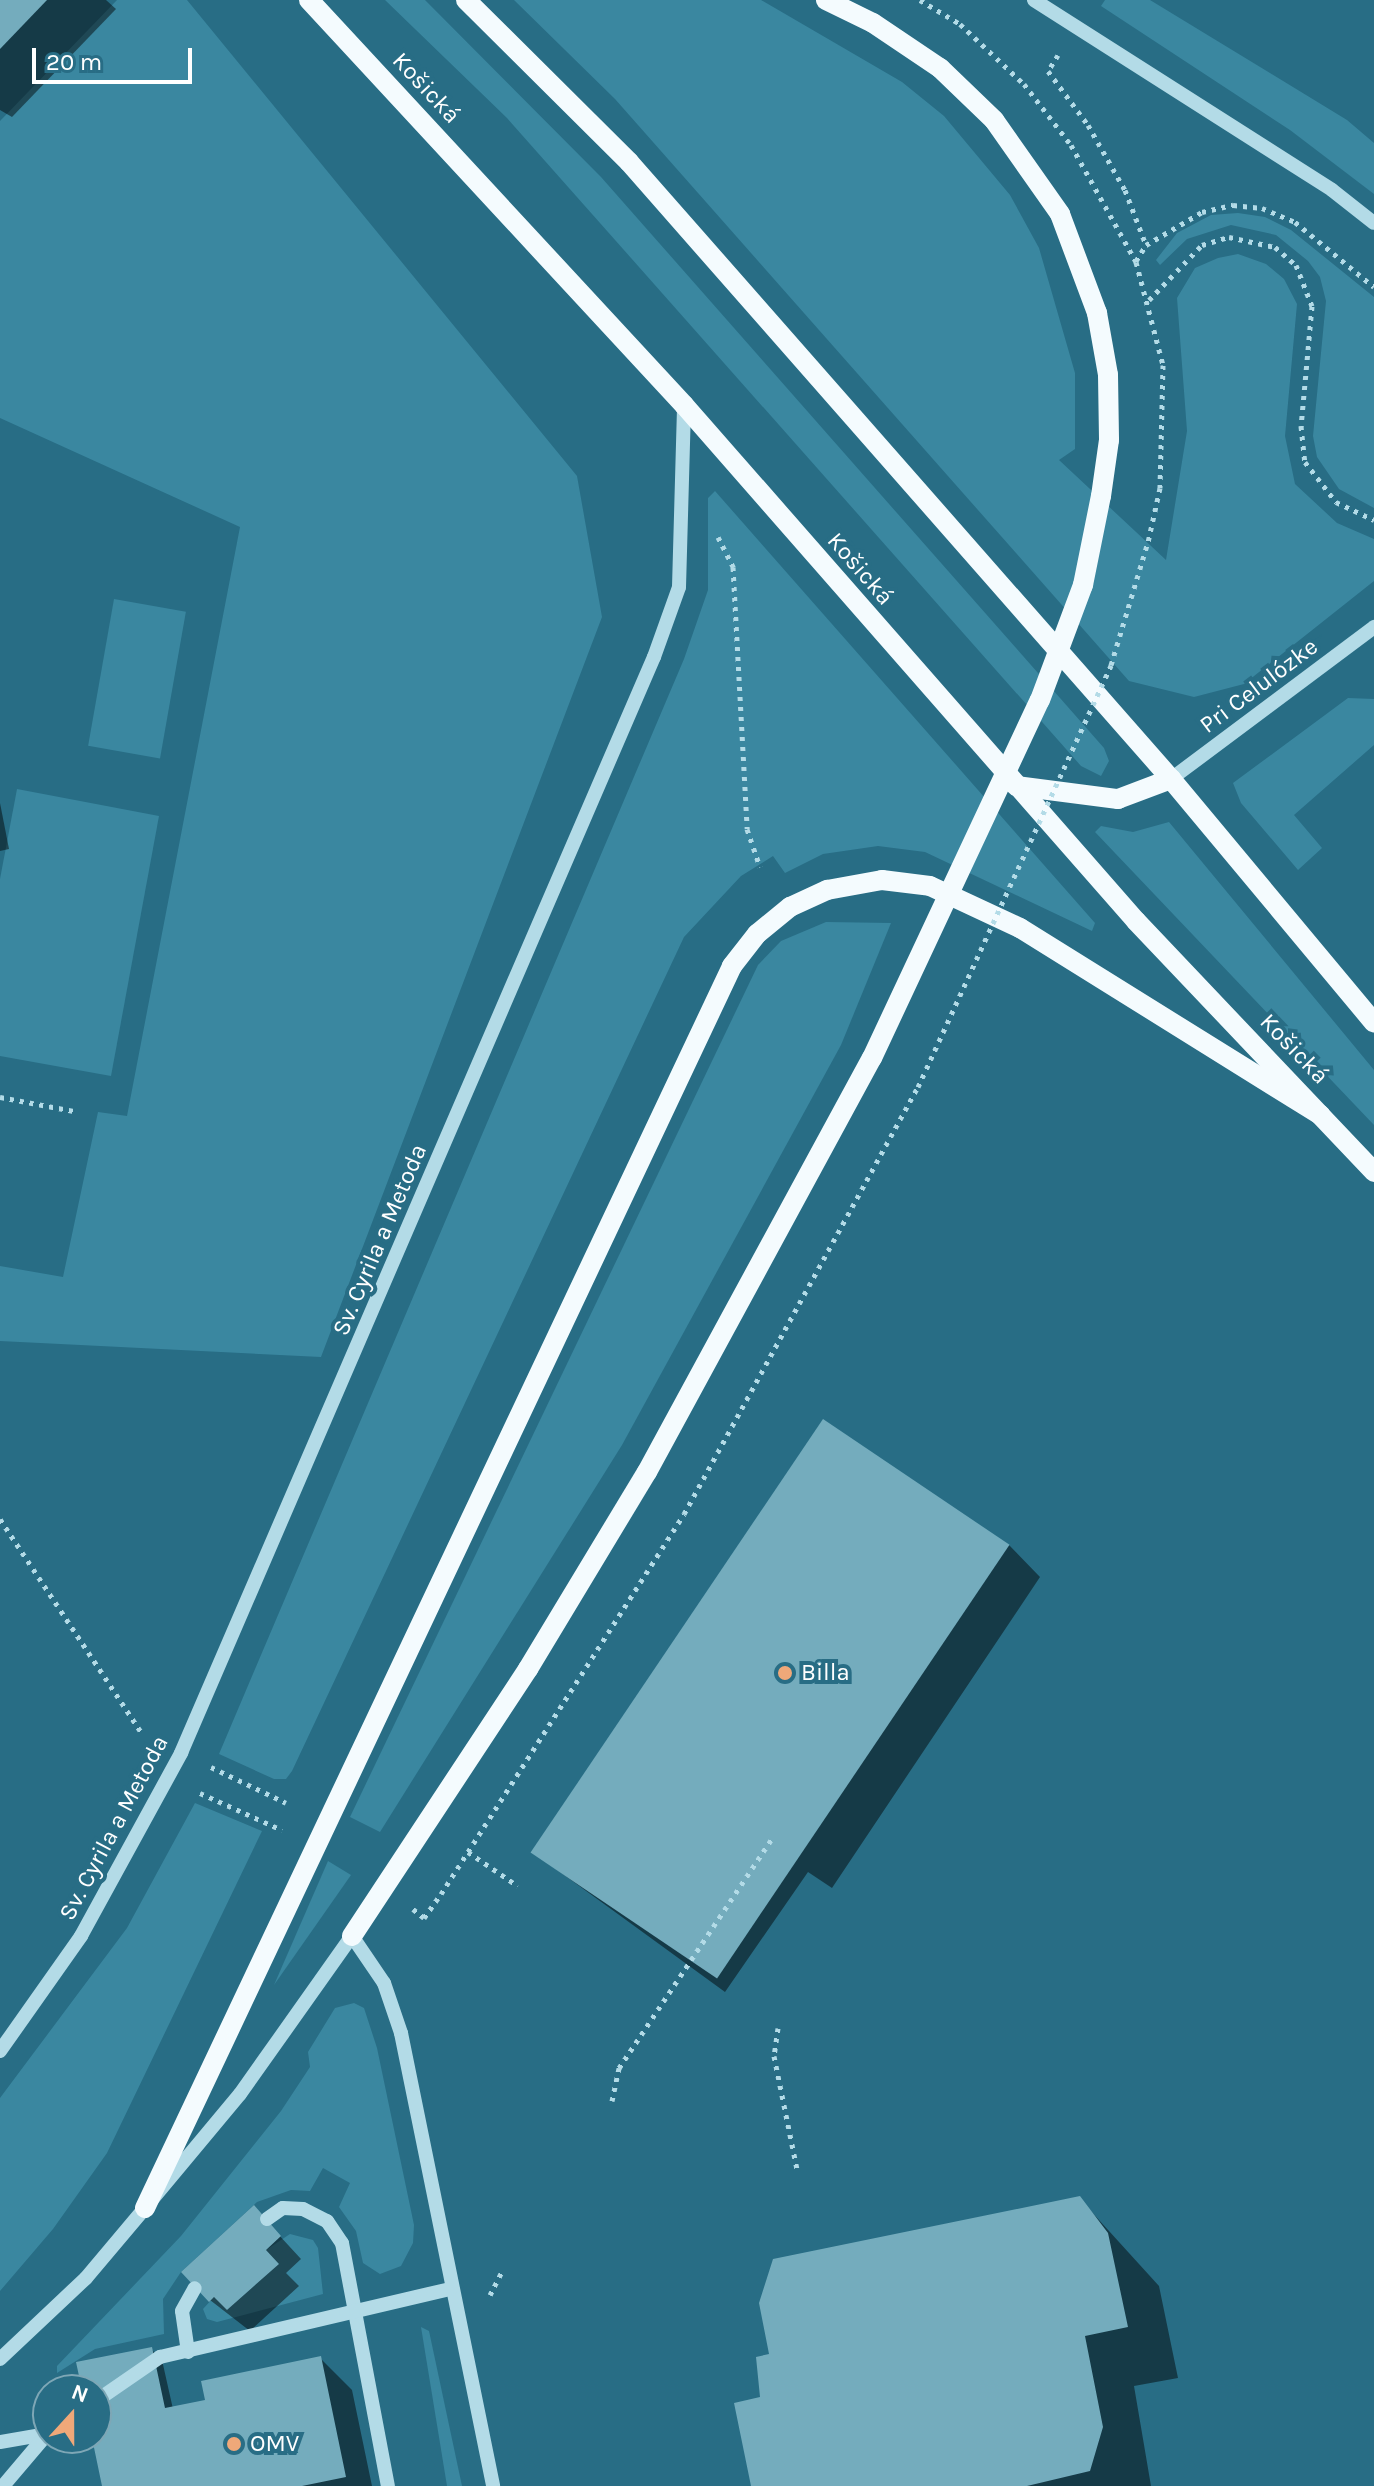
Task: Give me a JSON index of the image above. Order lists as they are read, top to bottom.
{
  "streets": {
    "main road": ["Košická"],
    "street": ["Pri Celulózke", "Sv. Cyrila a Metoda"]
  },
  "crossings": [
    ["Košická", "Sv. Cyrila a Metoda"]
  ],
  "places": ["Billa", "OMV"],
  "scale_bar": "20 m",
  "north": "top"
}
